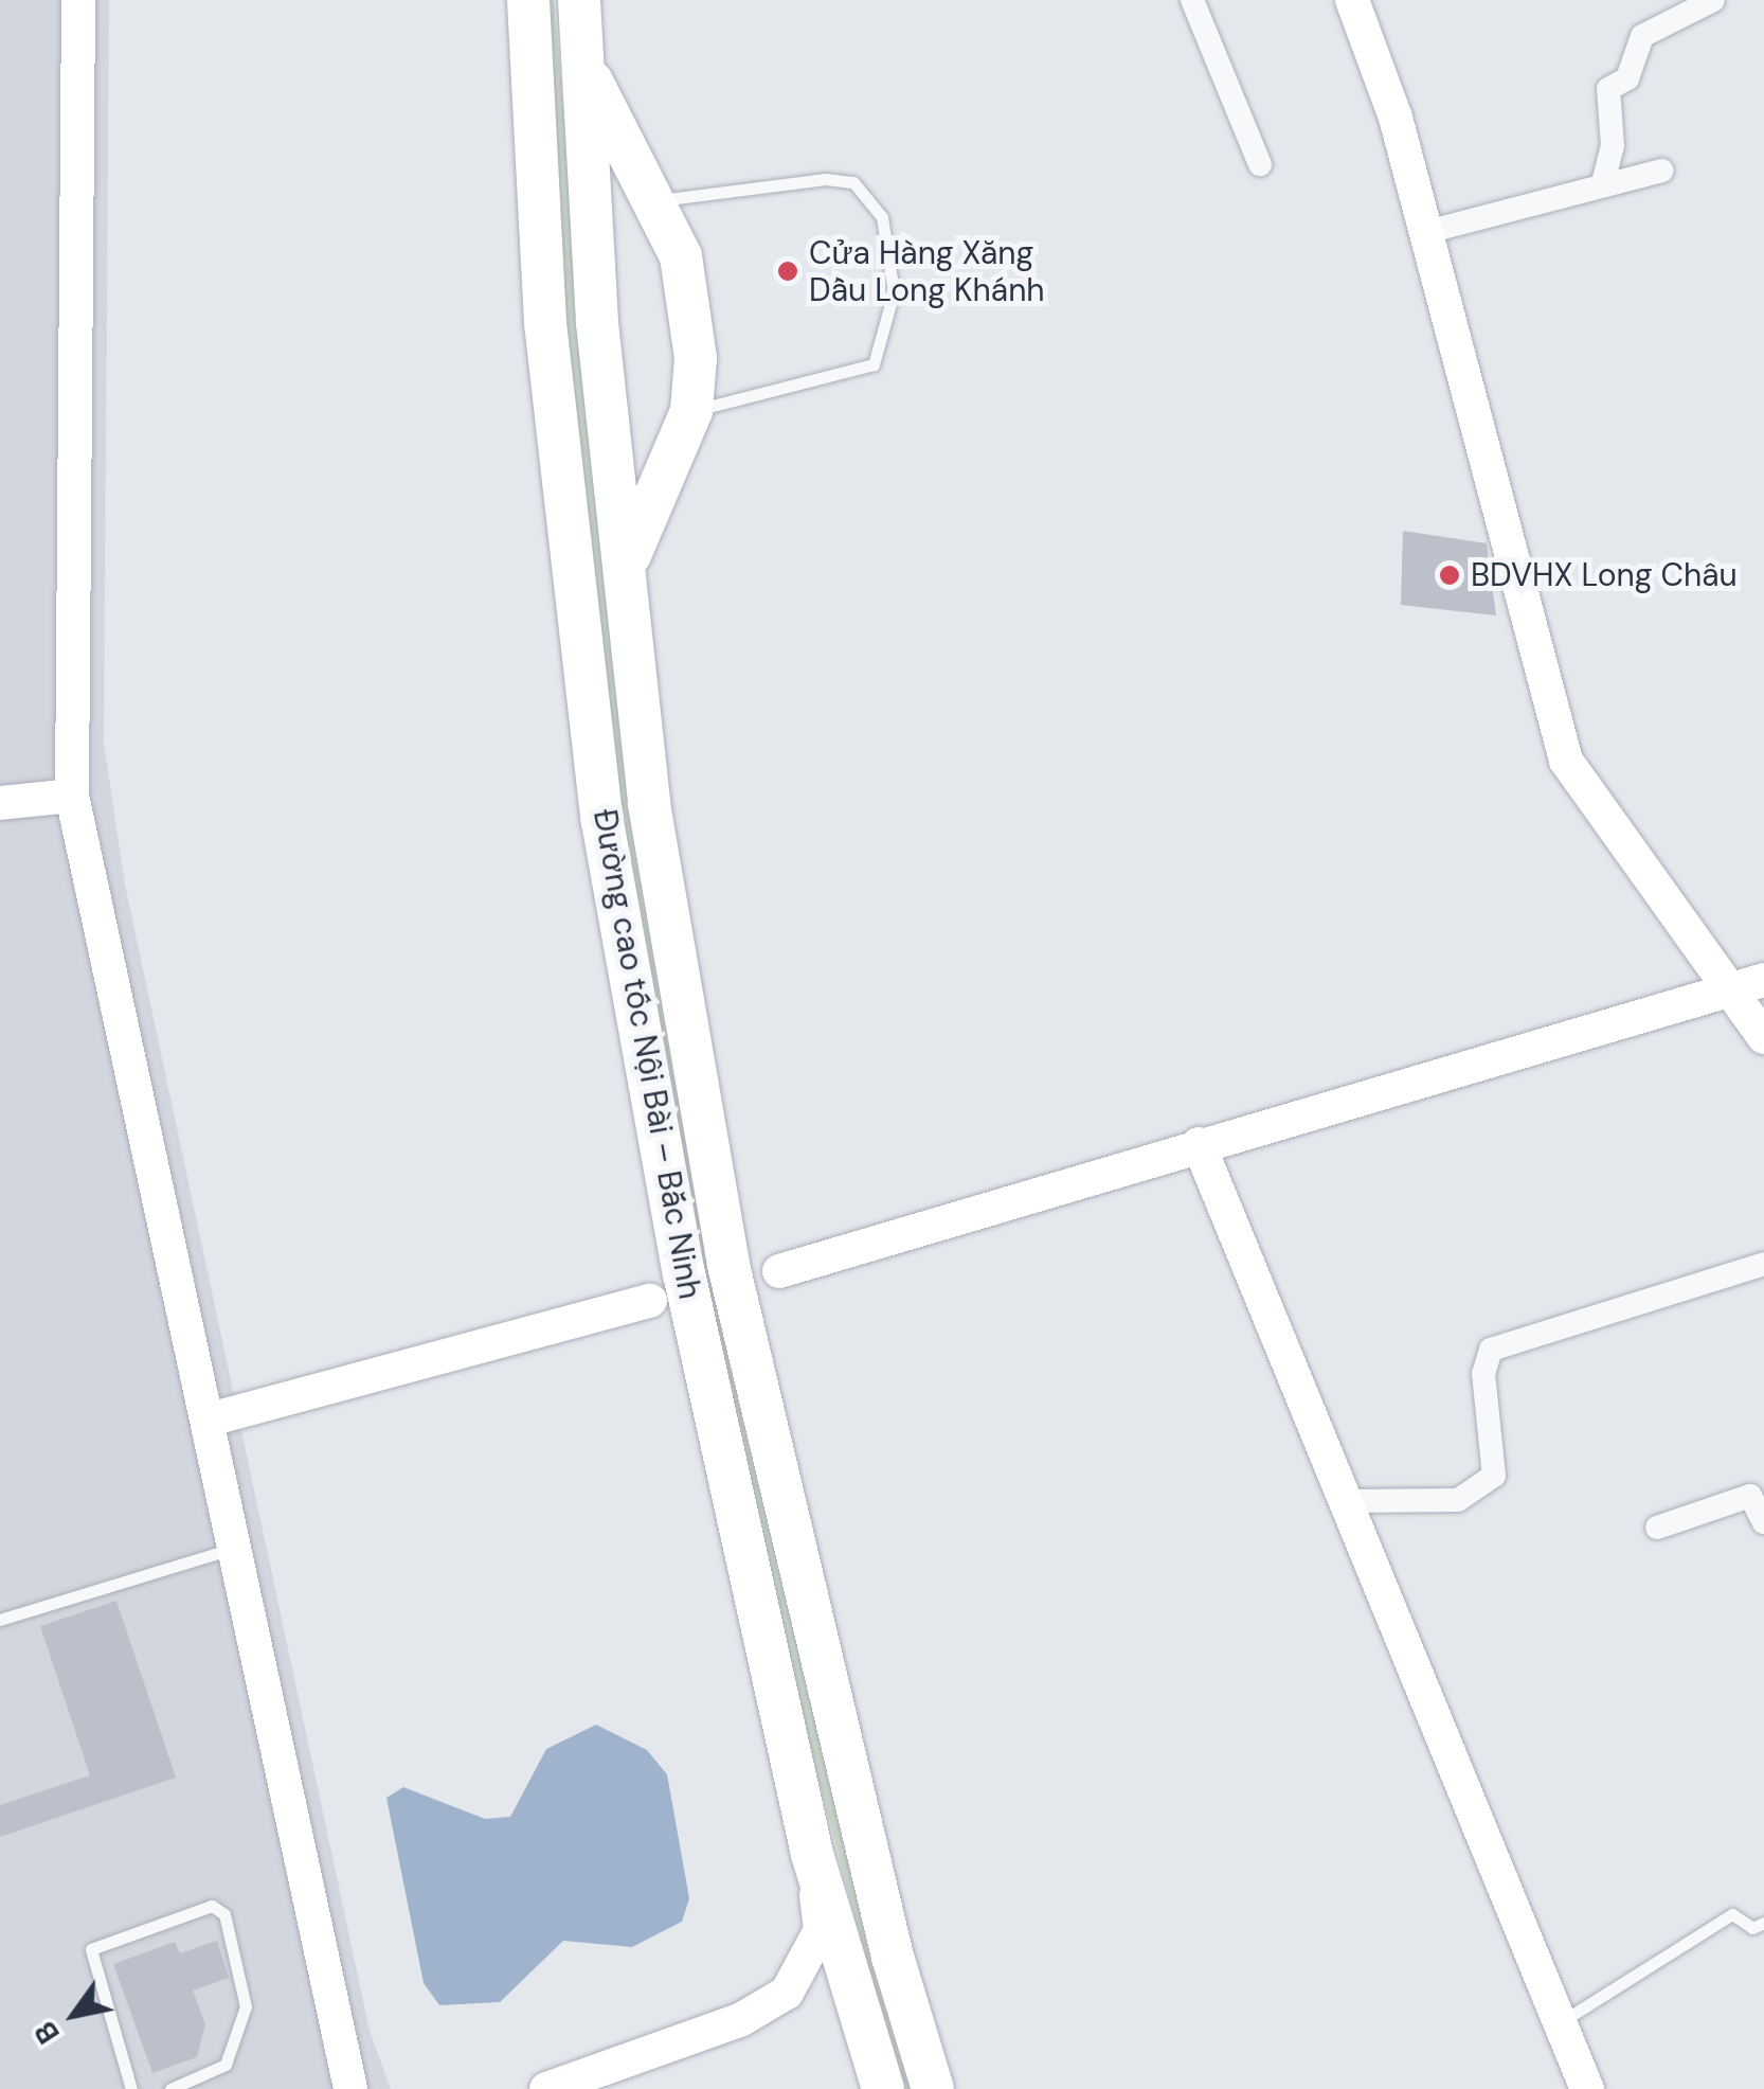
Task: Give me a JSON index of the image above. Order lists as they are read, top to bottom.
{
  "streets": {
    "highway": ["Đường cao tốc Nội Bài – Bắc Ninh"]
  },
  "places": ["Cửa Hàng Xăng Dầu Long Khánh", "BDVHX Long Châu"],
  "north": "bottom left"
}
